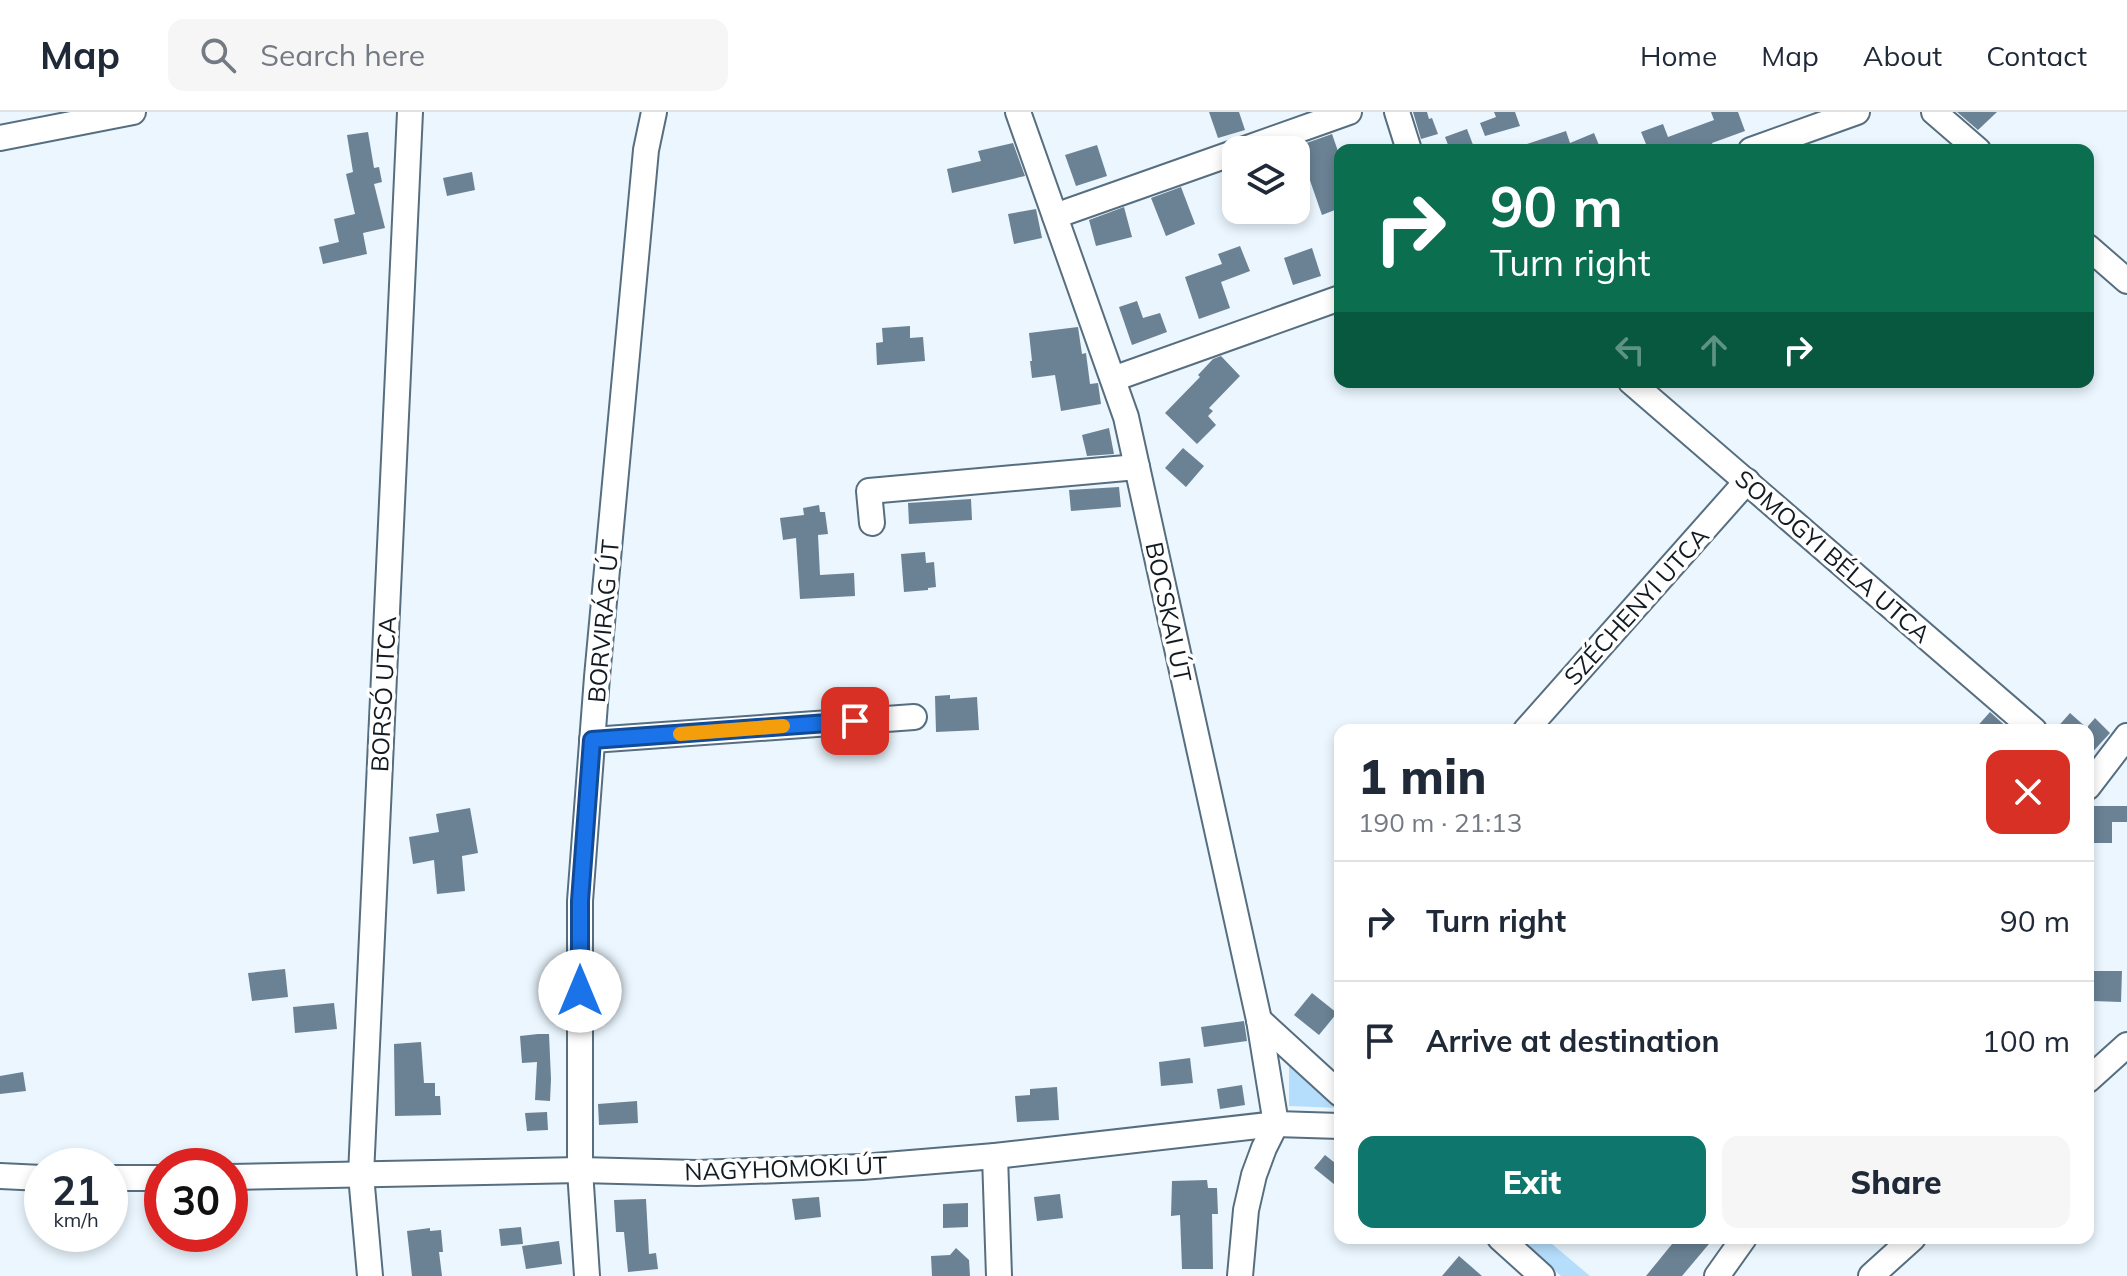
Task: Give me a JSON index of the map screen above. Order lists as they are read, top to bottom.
{
  "streets": {
    "street": [
      "SOMOGYI BÉLA UTCA",
      "SZÉCHENYI UTCA",
      "BOCSKAI ÚT",
      "BORVIRÁG ÚT",
      "BORSÓ UTCA",
      "NAGYHOMOKI ÚT"
    ]
  },
  "crossings": [
    ["SOMOGYI BÉLA UTCA", "SZÉCHENYI UTCA"],
    ["BOCSKAI ÚT", "NAGYHOMOKI ÚT"],
    ["BORVIRÁG ÚT", "NAGYHOMOKI ÚT"],
    ["BORSÓ UTCA", "NAGYHOMOKI ÚT"]
  ],
  "page": {
    "header": "Map",
    "search": "Search here",
    "nav": [
      "Home",
      "Map",
      "About",
      "Contact"
    ],
    "turn": ["90 m", "Turn right"],
    "heading": ["1 min", "190 m · 21:13"],
    "list": [
      {
        "name": "Turn right",
        "value": "90 m"
      },
      {
        "name": "Arrive at destination",
        "value": "100 m"
      }
    ],
    "buttons": ["Exit", "Share"],
    "speed": "21 km/h",
    "limit": "30"
  }
}
